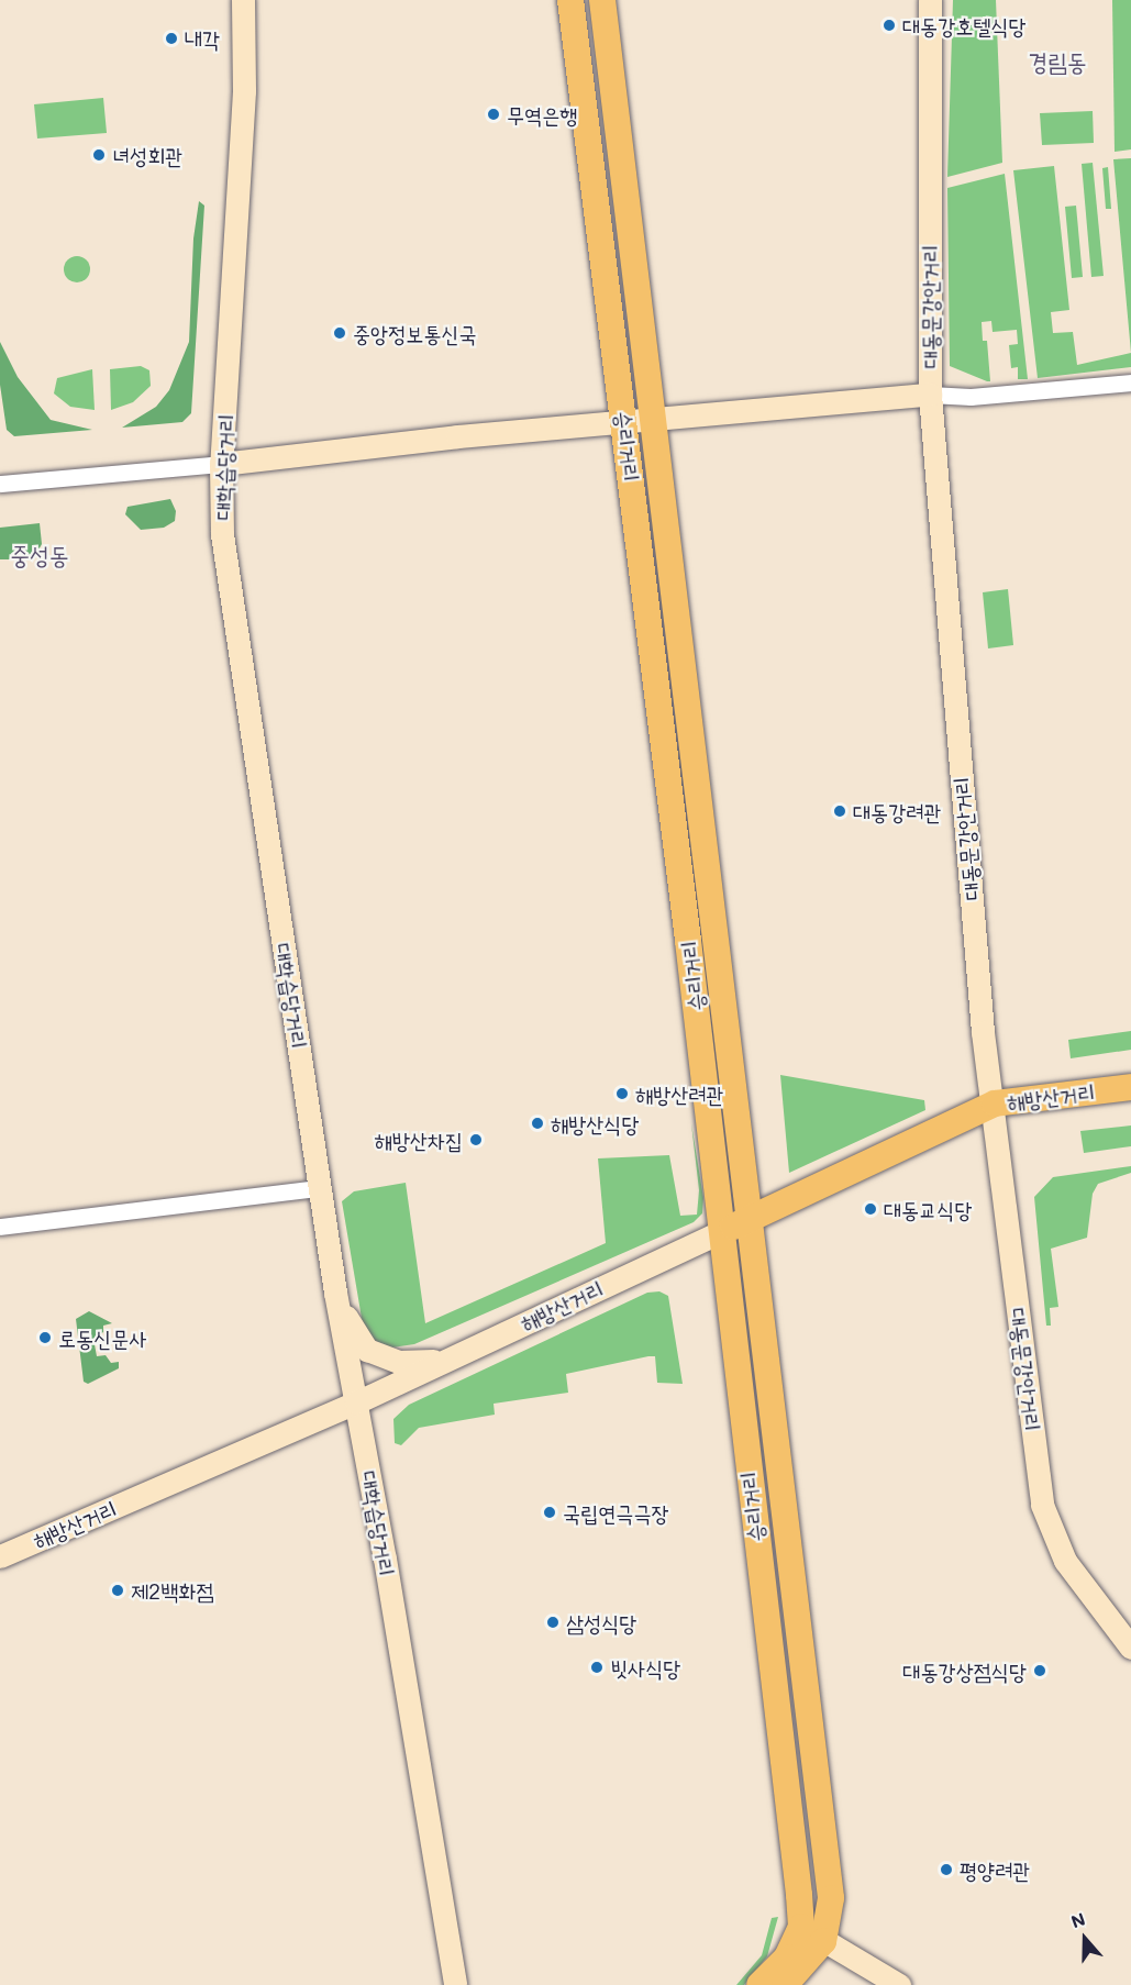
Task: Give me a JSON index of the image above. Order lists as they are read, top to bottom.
{
  "streets": {
    "main road": [
      "대동문강안거리",
      "승리거리",
      "대학습당거리",
      "해방산거리"
    ]
  },
  "crossings": [
    ["대동문강안거리", "해방산거리"],
    ["승리거리", "해방산거리"],
    ["대학습당거리", "해방산거리"]
  ],
  "districts": ["경림동", "중성동"],
  "places": [
    "대동강호텔식당",
    "내각",
    "무역은행",
    "녀성회관",
    "중앙정보통신국",
    "대동강려관",
    "해방산려관",
    "해방산식당",
    "해방산차집",
    "대동교식당",
    "로동신문사",
    "국립연극극장",
    "제2백화점",
    "삼성식당",
    "빗사식당",
    "대동강상점식당",
    "평양려관"
  ],
  "north": "top"
}
